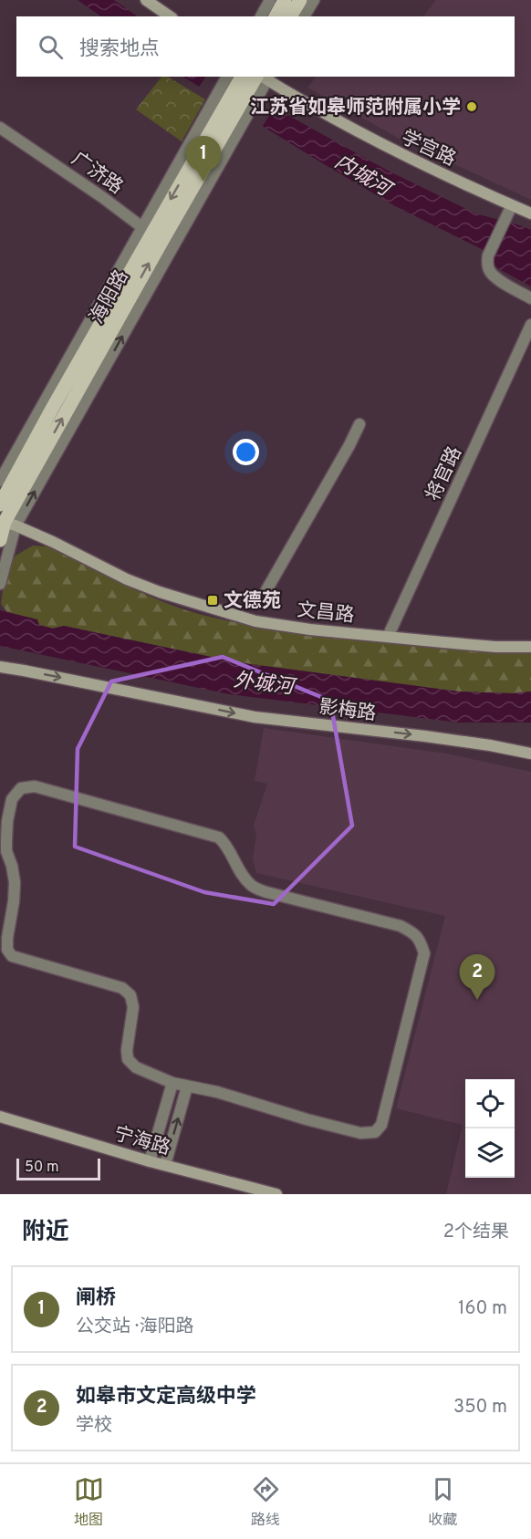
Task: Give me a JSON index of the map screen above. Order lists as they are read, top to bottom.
{
  "streets": {
    "main road": ["海阳路"],
    "street": [
      "学宫路",
      "广济路",
      "将官路",
      "文昌路",
      "影梅路",
      "宁海路"
    ]
  },
  "crossings": [
    ["学宫路", "海阳路"],
    ["广济路", "海阳路"],
    ["海阳路", "文昌路"],
    ["将官路", "文昌路"]
  ],
  "one_way": ["影梅路"],
  "water": ["内城河", "外城河"],
  "places": {
    "other": ["江苏省如皋师范附属小学"],
    "transit": ["文德苑"]
  },
  "scale_bar": "50 m",
  "page": {
    "search": "搜索地点",
    "pins": ["1", "2"],
    "scale": "50 m",
    "heading": ["附近", "2个结果"],
    "list": [
      {
        "mark": "1",
        "name": "闸桥",
        "note": "公交站 · 海阳路",
        "value": "160 m"
      },
      {
        "mark": "2",
        "name": "如皋市文定高级中学",
        "note": "学校",
        "value": "350 m"
      }
    ],
    "nav": ["地图", "路线", "收藏"]
  }
}
